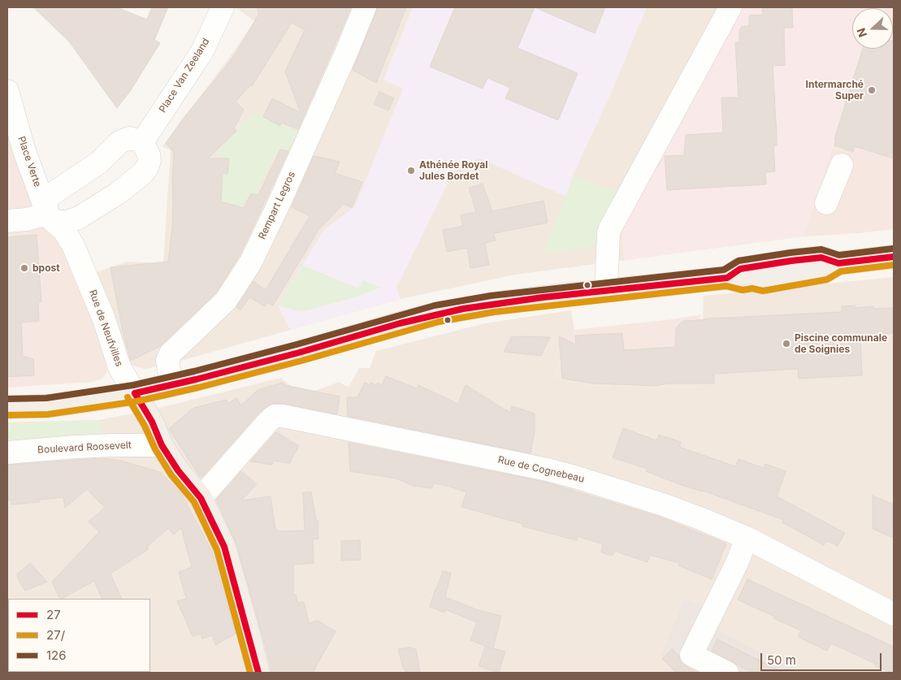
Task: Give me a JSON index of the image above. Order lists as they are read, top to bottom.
{
  "streets": {
    "main road": ["Rue de Neufvilles"],
    "street": [
      "Place Van Zeeland",
      "Place Verte",
      "Rempart Legros",
      "Boulevard Roosevelt",
      "Rue de Cognebeau"
    ]
  },
  "crossings": [
    ["Rue de Neufvilles", "Boulevard Roosevelt"],
    ["Rue de Neufvilles", "Rue de Cognebeau"]
  ],
  "places": [
    "Intermarché Super",
    "Athénée Royal Jules Bordet",
    "bpost",
    "Piscine communale de Soignies"
  ],
  "lines": ["transit line 126", "transit line 27", "transit line 27/"],
  "legend": ["27", "27/", "126"],
  "scale_bar": "50 m",
  "north": "left"
}
